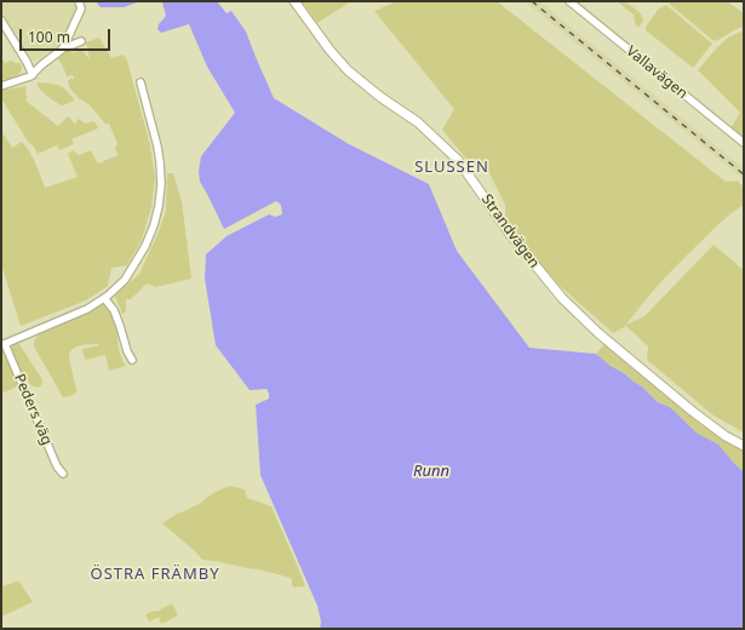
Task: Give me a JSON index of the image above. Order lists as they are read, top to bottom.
{
  "streets": {
    "street": ["Vallavägen", "Strandvägen", "Peders väg"]
  },
  "districts": ["SLUSSEN", "ÖSTRA FRÄMBY"],
  "water": ["Runn"],
  "scale_bar": "100 m"
}
